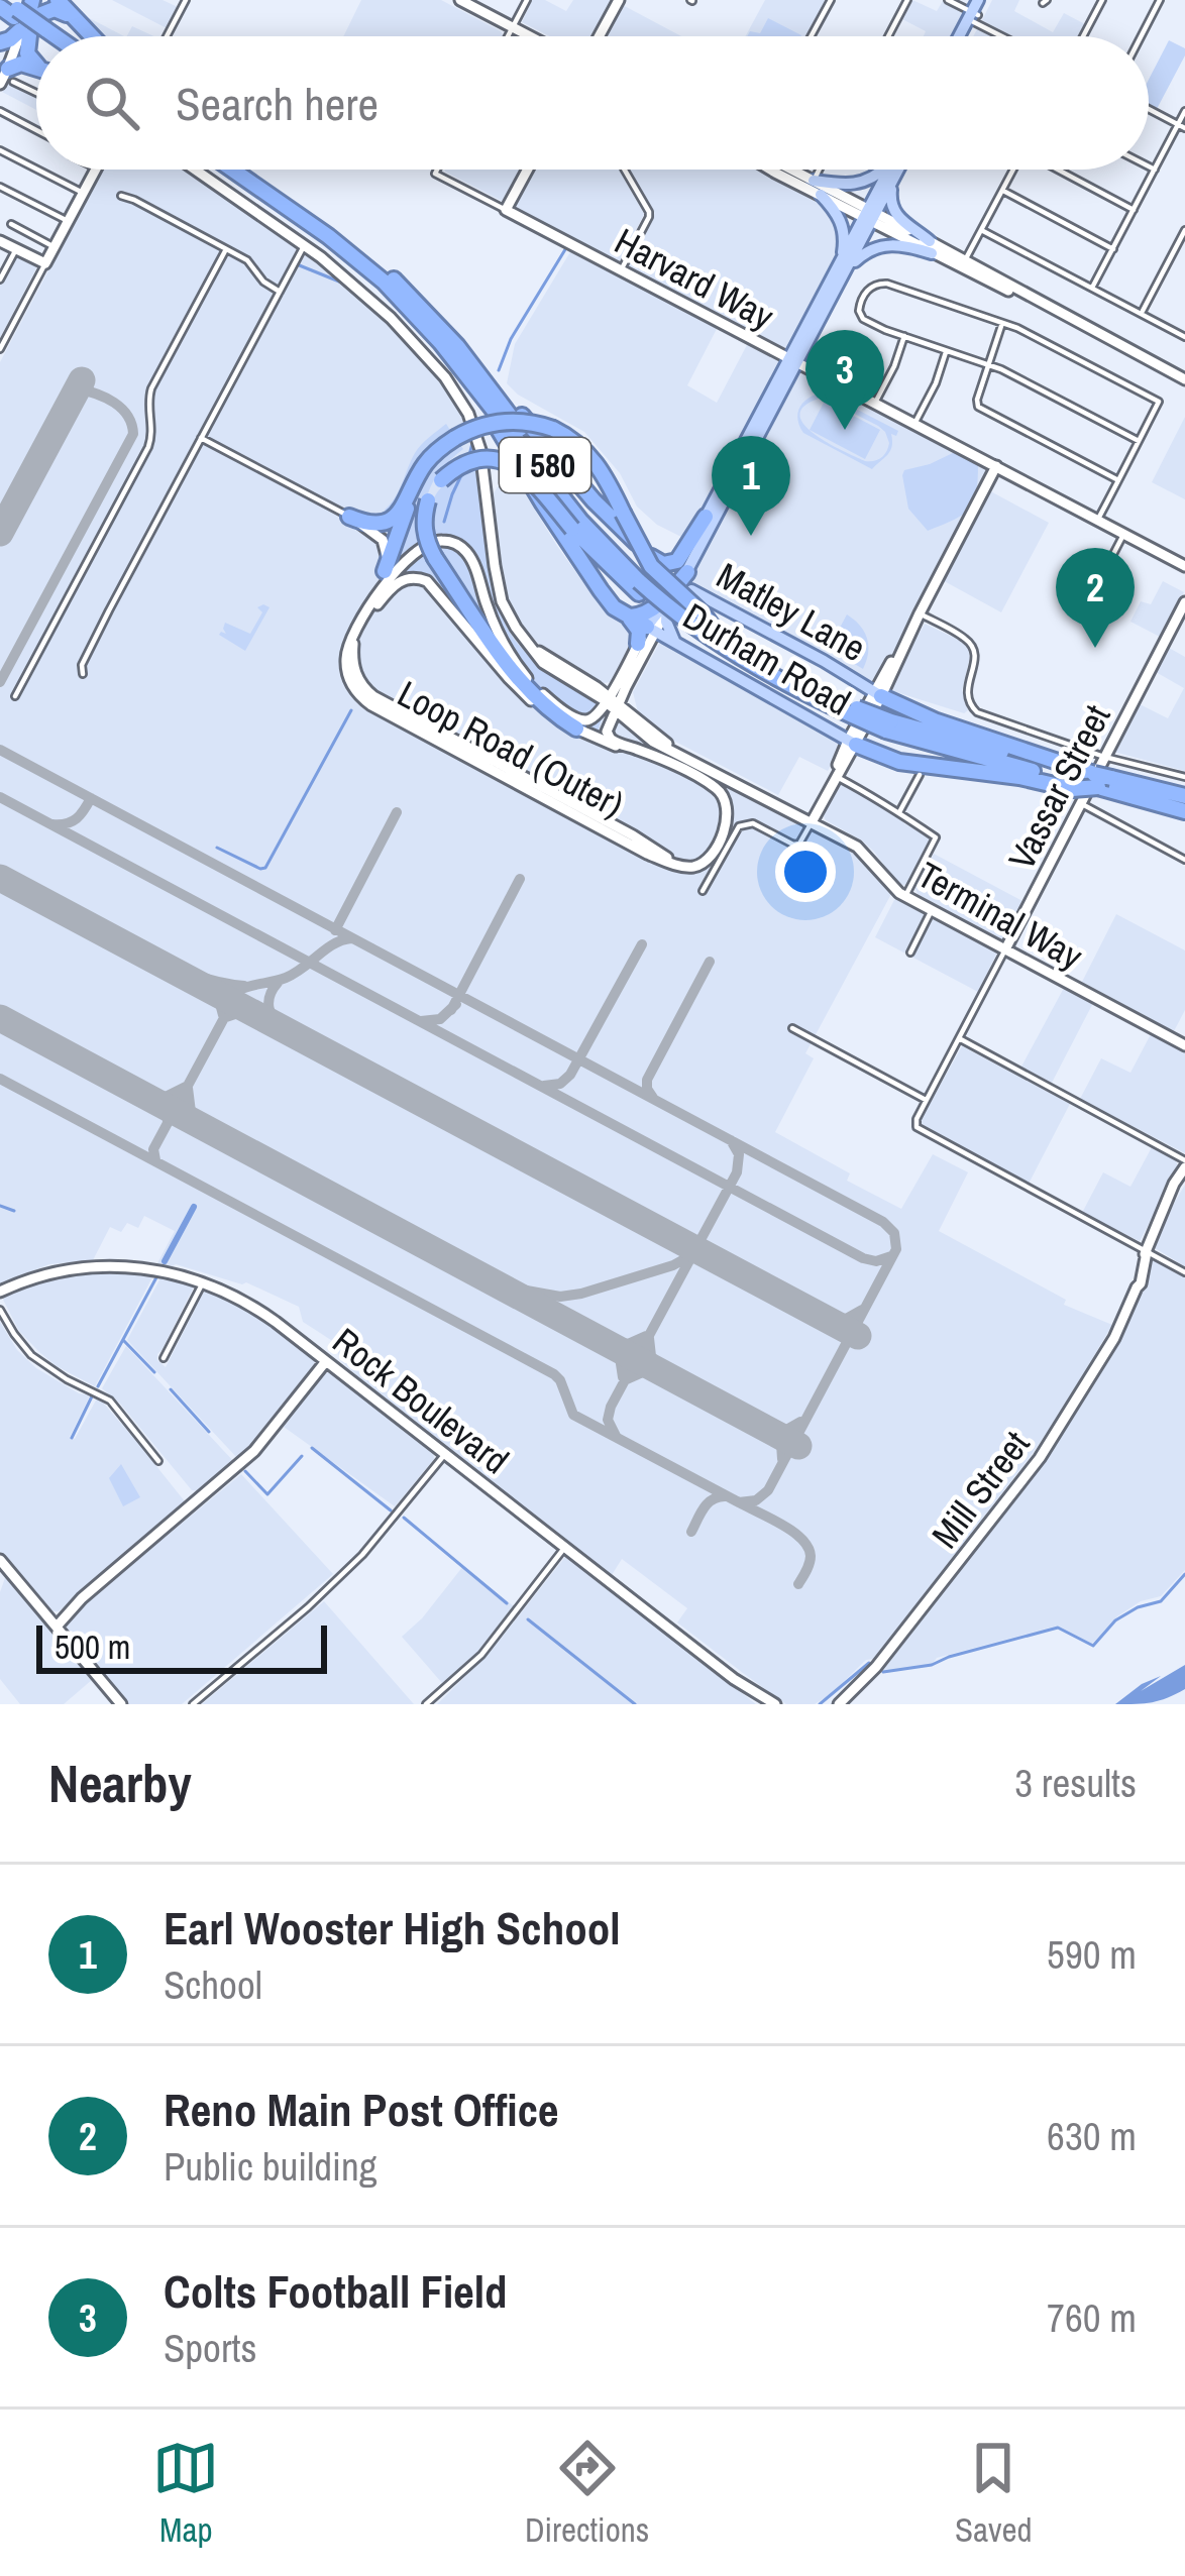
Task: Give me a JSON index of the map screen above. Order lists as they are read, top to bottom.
{
  "streets": {
    "highway": ["I 580"],
    "main road": [
      "Harvard Way",
      "Matley Lane",
      "Durham Road",
      "Loop Road (Outer)",
      "Vassar Street",
      "Terminal Way",
      "Rock Boulevard",
      "Mill Street"
    ]
  },
  "crossings": [
    ["Loop Road (Outer)", "Terminal Way"],
    ["Vassar Street", "Terminal Way"],
    ["Vassar Street", "Mill Street"]
  ],
  "scale_bar": "500 m",
  "page": {
    "search": "Search here",
    "pins": ["3", "1", "2"],
    "scale": "500 m",
    "heading": ["Nearby", "3 results"],
    "list": [
      {
        "mark": "1",
        "name": "Earl Wooster High School",
        "note": "School",
        "value": "590 m"
      },
      {
        "mark": "2",
        "name": "Reno Main Post Office",
        "note": "Public building",
        "value": "630 m"
      },
      {
        "mark": "3",
        "name": "Colts Football Field",
        "note": "Sports",
        "value": "760 m"
      }
    ],
    "nav": ["Map", "Directions", "Saved"]
  }
}
